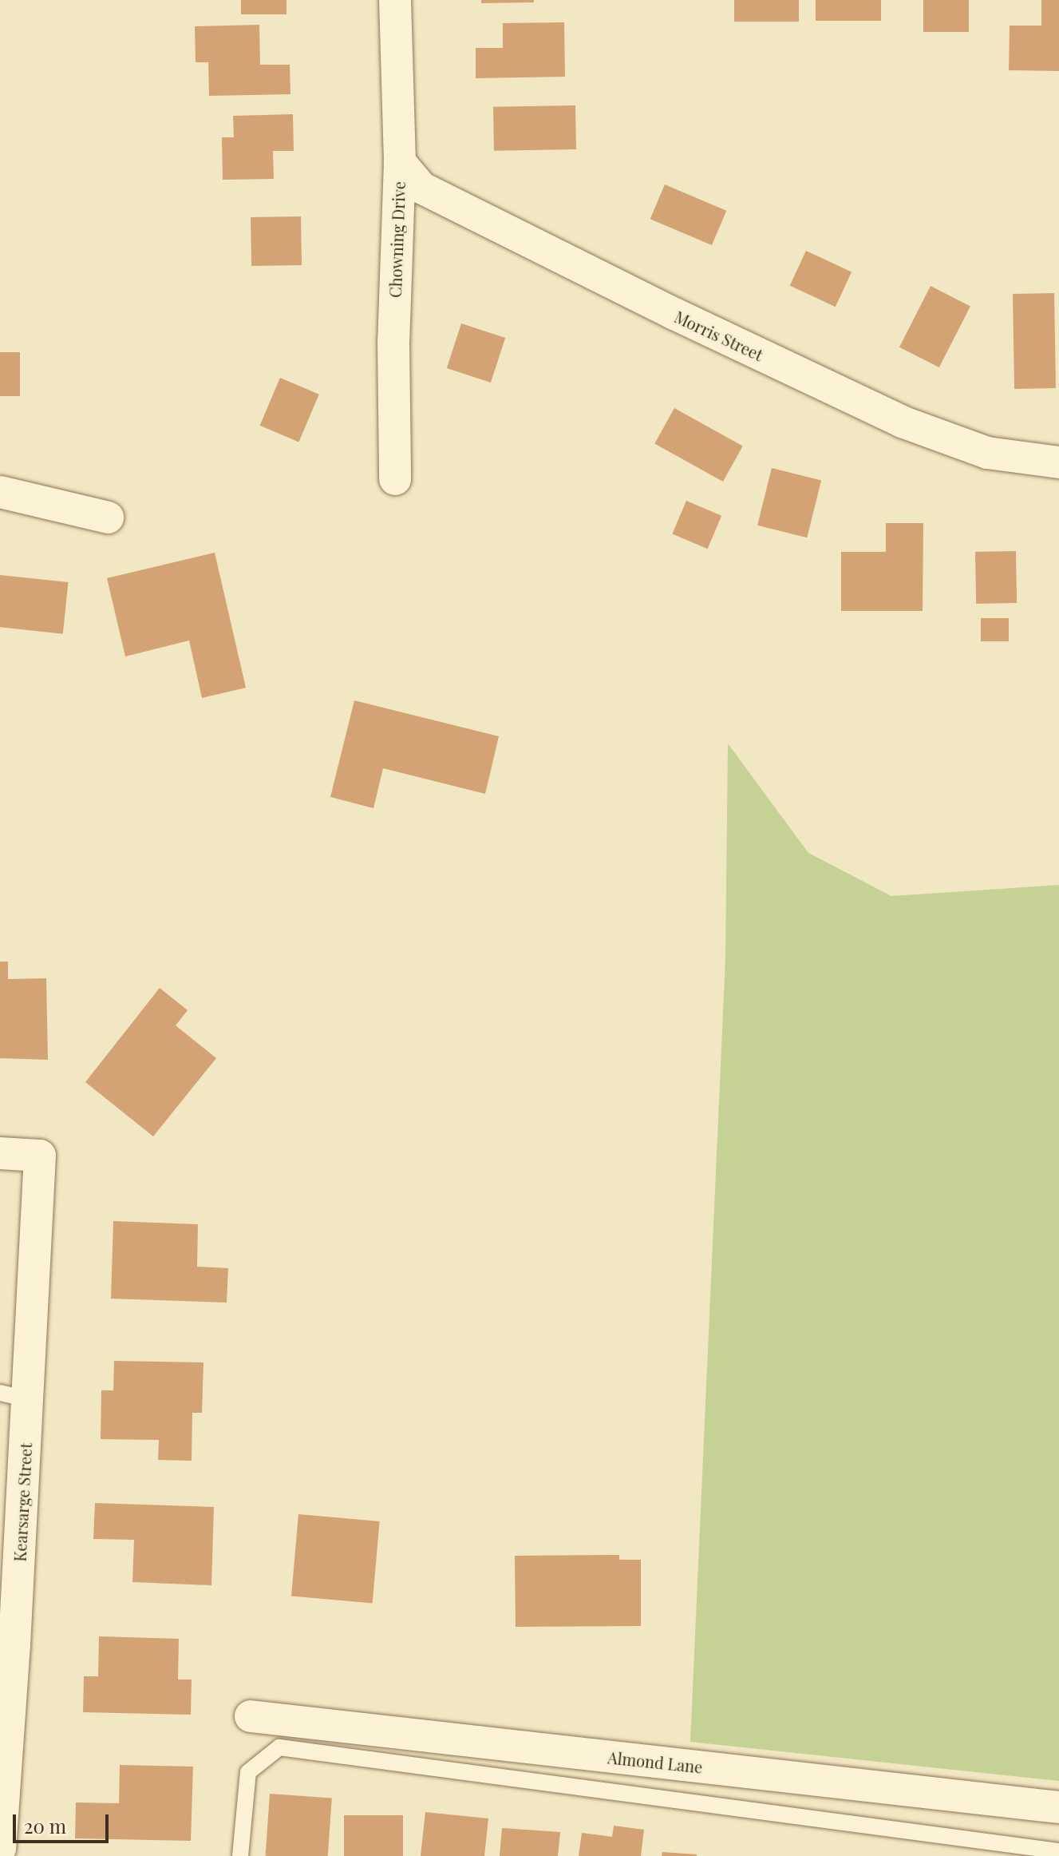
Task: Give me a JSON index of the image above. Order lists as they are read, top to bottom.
{
  "streets": {
    "street": [
      "Chowning Drive",
      "Morris Street",
      "Kearsarge Street",
      "Almond Lane"
    ]
  },
  "crossings": [
    ["Chowning Drive", "Morris Street"]
  ],
  "scale_bar": "20 m"
}
